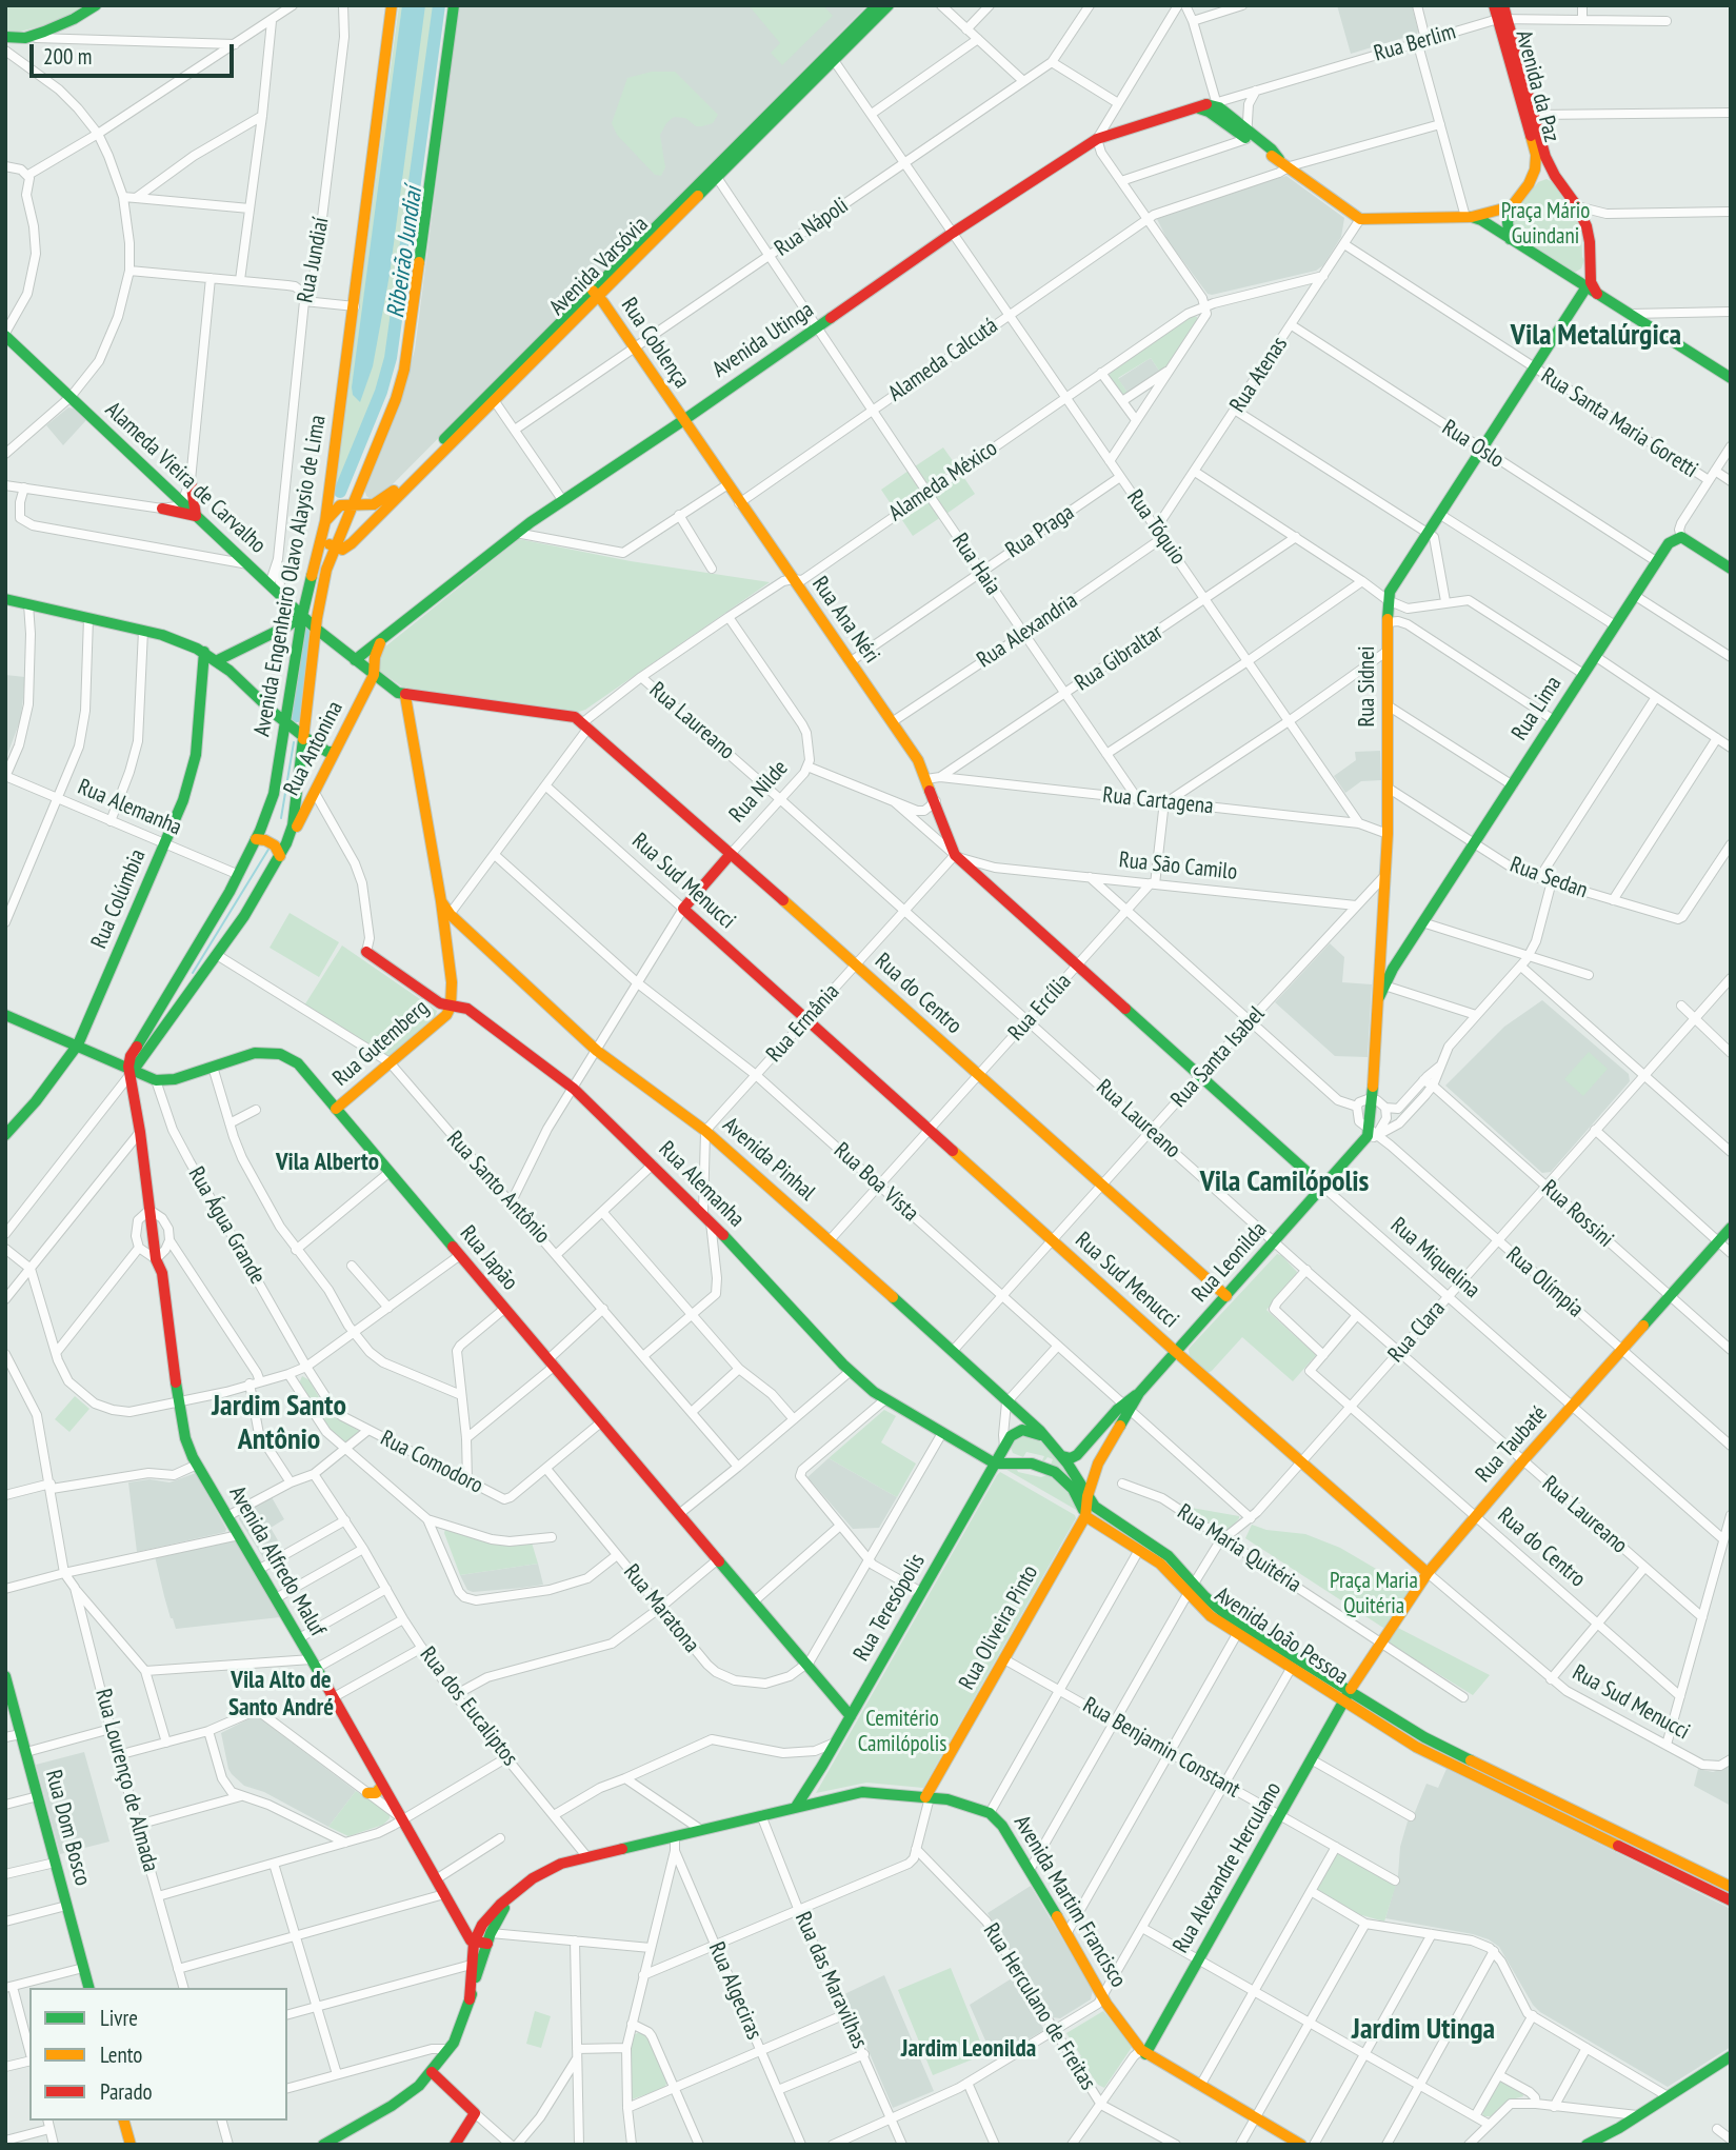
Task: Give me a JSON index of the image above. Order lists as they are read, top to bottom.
{
  "streets": {
    "main road": [
      "Avenida da Paz",
      "Avenida Varsóvia",
      "Avenida Utinga",
      "Rua Coblença",
      "Alameda Vieira de Carvalho",
      "Avenida Engenheiro Olavo Alaysio de Lima",
      "Rua Ana Néri",
      "Rua Sidnei",
      "Rua Lima",
      "Rua Antonina",
      "Rua Nilde",
      "Rua Alemanha",
      "Rua Sud Menucci",
      "Rua Colúmbia",
      "Rua do Centro",
      "Rua Gutemberg",
      "Avenida Pinhal",
      "Rua Japão",
      "Rua Miquelina",
      "Rua Leonilda",
      "Rua Taubaté",
      "Avenida Alfredo Maluf",
      "Rua Teresópolis",
      "Rua Oliveira Pinto",
      "Avenida João Pessoa",
      "Rua Dom Bosco",
      "Rua Alexandre Herculano",
      "Avenida Martim Francisco"
    ],
    "street": [
      "Rua Berlim",
      "Rua Nápoli",
      "Rua Jundiaí",
      "Alameda Calcutá",
      "Rua Atenas",
      "Rua Santa Maria Goretti",
      "Rua Oslo",
      "Alameda México",
      "Rua Tóquio",
      "Rua Praga",
      "Rua Haia",
      "Rua Alexandria",
      "Rua Gibraltar",
      "Rua Laureano",
      "Rua Cartagena",
      "Rua São Camilo",
      "Rua Sedan",
      "Rua Ercília",
      "Rua Ermânia",
      "Rua Santa Isabel",
      "Rua Boa Vista",
      "Rua Santo Antônio",
      "Rua Rossini",
      "Rua Água Grande",
      "Rua Olímpia",
      "Rua Clara",
      "Rua Comodoro",
      "Rua Maria Quitéria",
      "Rua Maratona",
      "Rua dos Eucaliptos",
      "Rua Benjamin Constant",
      "Rua Lourenço de Almada",
      "Rua das Maravilhas",
      "Rua Algeciras",
      "Rua Herculano de Freitas"
    ]
  },
  "crossings": [
    ["Rua Berlim", "Avenida da Paz"],
    ["Rua Berlim", "Avenida Utinga"],
    ["Avenida da Paz", "Rua Sidnei"],
    ["Rua Nápoli", "Rua Coblença"],
    ["Rua Nápoli", "Rua Tóquio"],
    ["Rua Nápoli", "Rua Haia"],
    ["Rua Jundiaí", "Alameda Vieira de Carvalho"],
    ["Avenida Varsóvia", "Rua Coblença"],
    ["Avenida Varsóvia", "Rua Tóquio"],
    ["Avenida Varsóvia", "Rua Haia"],
    ["Avenida Varsóvia", "Avenida Engenheiro Olavo Alaysio de Lima"],
    ["Avenida Utinga", "Rua Coblença"],
    ["Avenida Utinga", "Alameda Vieira de Carvalho"],
    ["Avenida Utinga", "Rua Tóquio"],
    ["Avenida Utinga", "Rua Haia"],
    ["Avenida Utinga", "Rua Ana Néri"],
    ["Rua Coblença", "Rua Ana Néri"],
    ["Alameda Calcutá", "Rua Tóquio"],
    ["Alameda Calcutá", "Rua Haia"],
    ["Alameda Calcutá", "Rua Ana Néri"],
    ["Rua Atenas", "Rua Santa Maria Goretti"],
    ["Rua Atenas", "Rua Oslo"],
    ["Rua Atenas", "Alameda México"],
    ["Rua Atenas", "Rua Tóquio"],
    ["Rua Santa Maria Goretti", "Rua Sidnei"],
    ["Rua Santa Maria Goretti", "Rua Lima"],
    ["Rua Oslo", "Rua Sidnei"],
    ["Rua Oslo", "Rua Lima"],
    ["Alameda Vieira de Carvalho", "Avenida Engenheiro Olavo Alaysio de Lima"],
    ["Alameda Vieira de Carvalho", "Rua Antonina"],
    ["Alameda Vieira de Carvalho", "Avenida Pinhal"],
    ["Alameda México", "Rua Tóquio"],
    ["Alameda México", "Rua Haia"],
    ["Alameda México", "Rua Ana Néri"],
    ["Alameda México", "Rua Laureano"],
    ["Alameda México", "Rua Nilde"],
    ["Alameda México", "Rua Sud Menucci"],
    ["Alameda México", "Rua do Centro"],
    ["Alameda México", "Rua Gutemberg"],
    ["Alameda México", "Avenida Pinhal"],
    ["Alameda México", "Rua Boa Vista"],
    ["Rua Tóquio", "Rua Praga"],
    ["Rua Tóquio", "Rua Alexandria"],
    ["Rua Tóquio", "Rua Gibraltar"],
    ["Rua Tóquio", "Rua Cartagena"],
    ["Rua Praga", "Rua Haia"],
    ["Rua Praga", "Rua Ana Néri"],
    ["Rua Haia", "Rua Alexandria"],
    ["Rua Haia", "Rua Gibraltar"],
    ["Rua Haia", "Rua Cartagena"],
    ["Avenida Engenheiro Olavo Alaysio de Lima", "Rua Antonina"],
    ["Avenida Engenheiro Olavo Alaysio de Lima", "Rua Alemanha"],
    ["Avenida Engenheiro Olavo Alaysio de Lima", "Rua Santo Antônio"],
    ["Avenida Engenheiro Olavo Alaysio de Lima", "Avenida Alfredo Maluf"],
    ["Rua Ana Néri", "Rua Alexandria"],
    ["Rua Ana Néri", "Rua Cartagena"],
    ["Rua Ana Néri", "Rua São Camilo"],
    ["Rua Ana Néri", "Rua Ermânia"],
    ["Rua Ana Néri", "Rua Miquelina"],
    ["Rua Gibraltar", "Rua Cartagena"],
    ["Rua Sidnei", "Rua Lima"],
    ["Rua Sidnei", "Rua Cartagena"],
    ["Rua Sidnei", "Rua Sedan"],
    ["Rua Sidnei", "Rua Santa Isabel"],
    ["Rua Sidnei", "Rua Leonilda"],
    ["Rua Sidnei", "Rua Olímpia"],
    ["Rua Lima", "Rua Sedan"],
    ["Rua Laureano", "Rua Nilde"],
    ["Rua Laureano", "Rua Ercília"],
    ["Rua Laureano", "Rua Ermânia"],
    ["Rua Laureano", "Rua Santa Isabel"],
    ["Rua Laureano", "Rua Leonilda"],
    ["Rua Laureano", "Rua Clara"],
    ["Rua Laureano", "Rua Taubaté"],
    ["Rua Nilde", "Rua Alemanha"],
    ["Rua Nilde", "Rua São Camilo"],
    ["Rua Nilde", "Rua Sud Menucci"],
    ["Rua Nilde", "Rua do Centro"],
    ["Rua Nilde", "Avenida Pinhal"],
    ["Rua Nilde", "Rua Boa Vista"],
    ["Rua Nilde", "Rua Santo Antônio"],
    ["Rua Alemanha", "Rua Colúmbia"],
    ["Rua Alemanha", "Rua Gutemberg"],
    ["Rua Alemanha", "Rua Teresópolis"],
    ["Rua São Camilo", "Rua Ercília"],
    ["Rua São Camilo", "Rua Ermânia"],
    ["Rua São Camilo", "Rua Santa Isabel"],
    ["Rua São Camilo", "Rua Miquelina"],
    ["Rua Sedan", "Rua Leonilda"],
    ["Rua Sud Menucci", "Rua Ercília"],
    ["Rua Sud Menucci", "Rua Ermânia"],
    ["Rua Sud Menucci", "Rua Santa Isabel"],
    ["Rua Sud Menucci", "Rua Leonilda"],
    ["Rua Sud Menucci", "Rua Clara"],
    ["Rua Sud Menucci", "Rua Taubaté"],
    ["Rua do Centro", "Rua Ercília"],
    ["Rua do Centro", "Rua Ermânia"],
    ["Rua do Centro", "Rua Santa Isabel"],
    ["Rua do Centro", "Rua Leonilda"],
    ["Rua do Centro", "Rua Clara"],
    ["Rua do Centro", "Rua Taubaté"],
    ["Rua Ercília", "Avenida Pinhal"],
    ["Rua Ercília", "Rua Boa Vista"],
    ["Rua Ercília", "Rua Miquelina"],
    ["Rua Ermânia", "Avenida Pinhal"],
    ["Rua Ermânia", "Rua Boa Vista"],
    ["Rua Ermânia", "Rua Miquelina"],
    ["Rua Gutemberg", "Avenida Pinhal"],
    ["Rua Gutemberg", "Rua Santo Antônio"],
    ["Rua Gutemberg", "Rua Japão"],
    ["Rua Santa Isabel", "Avenida Pinhal"],
    ["Rua Santa Isabel", "Rua Boa Vista"],
    ["Rua Santa Isabel", "Rua Miquelina"],
    ["Avenida Pinhal", "Avenida João Pessoa"],
    ["Rua Boa Vista", "Rua Leonilda"],
    ["Rua Boa Vista", "Rua Clara"],
    ["Rua Rossini", "Rua Leonilda"],
    ["Rua Rossini", "Rua Clara"],
    ["Rua Rossini", "Rua Taubaté"],
    ["Rua Água Grande", "Rua Japão"],
    ["Rua Água Grande", "Rua Comodoro"],
    ["Rua Japão", "Rua Comodoro"],
    ["Rua Japão", "Rua Teresópolis"],
    ["Rua Japão", "Rua Maratona"],
    ["Rua Miquelina", "Rua Leonilda"],
    ["Rua Miquelina", "Rua Clara"],
    ["Rua Miquelina", "Rua Taubaté"],
    ["Rua Leonilda", "Rua Olímpia"],
    ["Rua Olímpia", "Rua Clara"],
    ["Rua Olímpia", "Rua Taubaté"],
    ["Rua Clara", "Rua Maria Quitéria"],
    ["Rua Clara", "Avenida João Pessoa"],
    ["Rua Clara", "Rua Benjamin Constant"],
    ["Rua Clara", "Avenida Martim Francisco"],
    ["Rua Taubaté", "Rua Maria Quitéria"],
    ["Rua Taubaté", "Avenida João Pessoa"],
    ["Rua Taubaté", "Rua Alexandre Herculano"],
    ["Rua Comodoro", "Rua Maratona"],
    ["Avenida Alfredo Maluf", "Avenida Martim Francisco"],
    ["Rua Teresópolis", "Avenida Martim Francisco"],
    ["Rua Oliveira Pinto", "Avenida João Pessoa"],
    ["Rua Oliveira Pinto", "Rua Benjamin Constant"],
    ["Rua Oliveira Pinto", "Avenida Martim Francisco"],
    ["Avenida João Pessoa", "Rua Alexandre Herculano"],
    ["Rua dos Eucaliptos", "Avenida Martim Francisco"],
    ["Rua Benjamin Constant", "Rua Alexandre Herculano"],
    ["Rua Alexandre Herculano", "Avenida Martim Francisco"],
    ["Avenida Martim Francisco", "Rua das Maravilhas"],
    ["Avenida Martim Francisco", "Rua Algeciras"]
  ],
  "districts": [
    "Vila Metalúrgica",
    "Vila Alberto",
    "Vila Camilópolis",
    "Jardim Santo Antônio",
    "Vila Alto de Santo André",
    "Jardim Utinga",
    "Jardim Leonilda"
  ],
  "water": ["Ribeirão Jundiaí"],
  "parks": ["Praça Mário Guindani", "Praça Maria Quitéria", "Cemitério Camilópolis"],
  "legend": ["Livre", "Lento", "Parado"],
  "scale_bar": "200 m"
}
